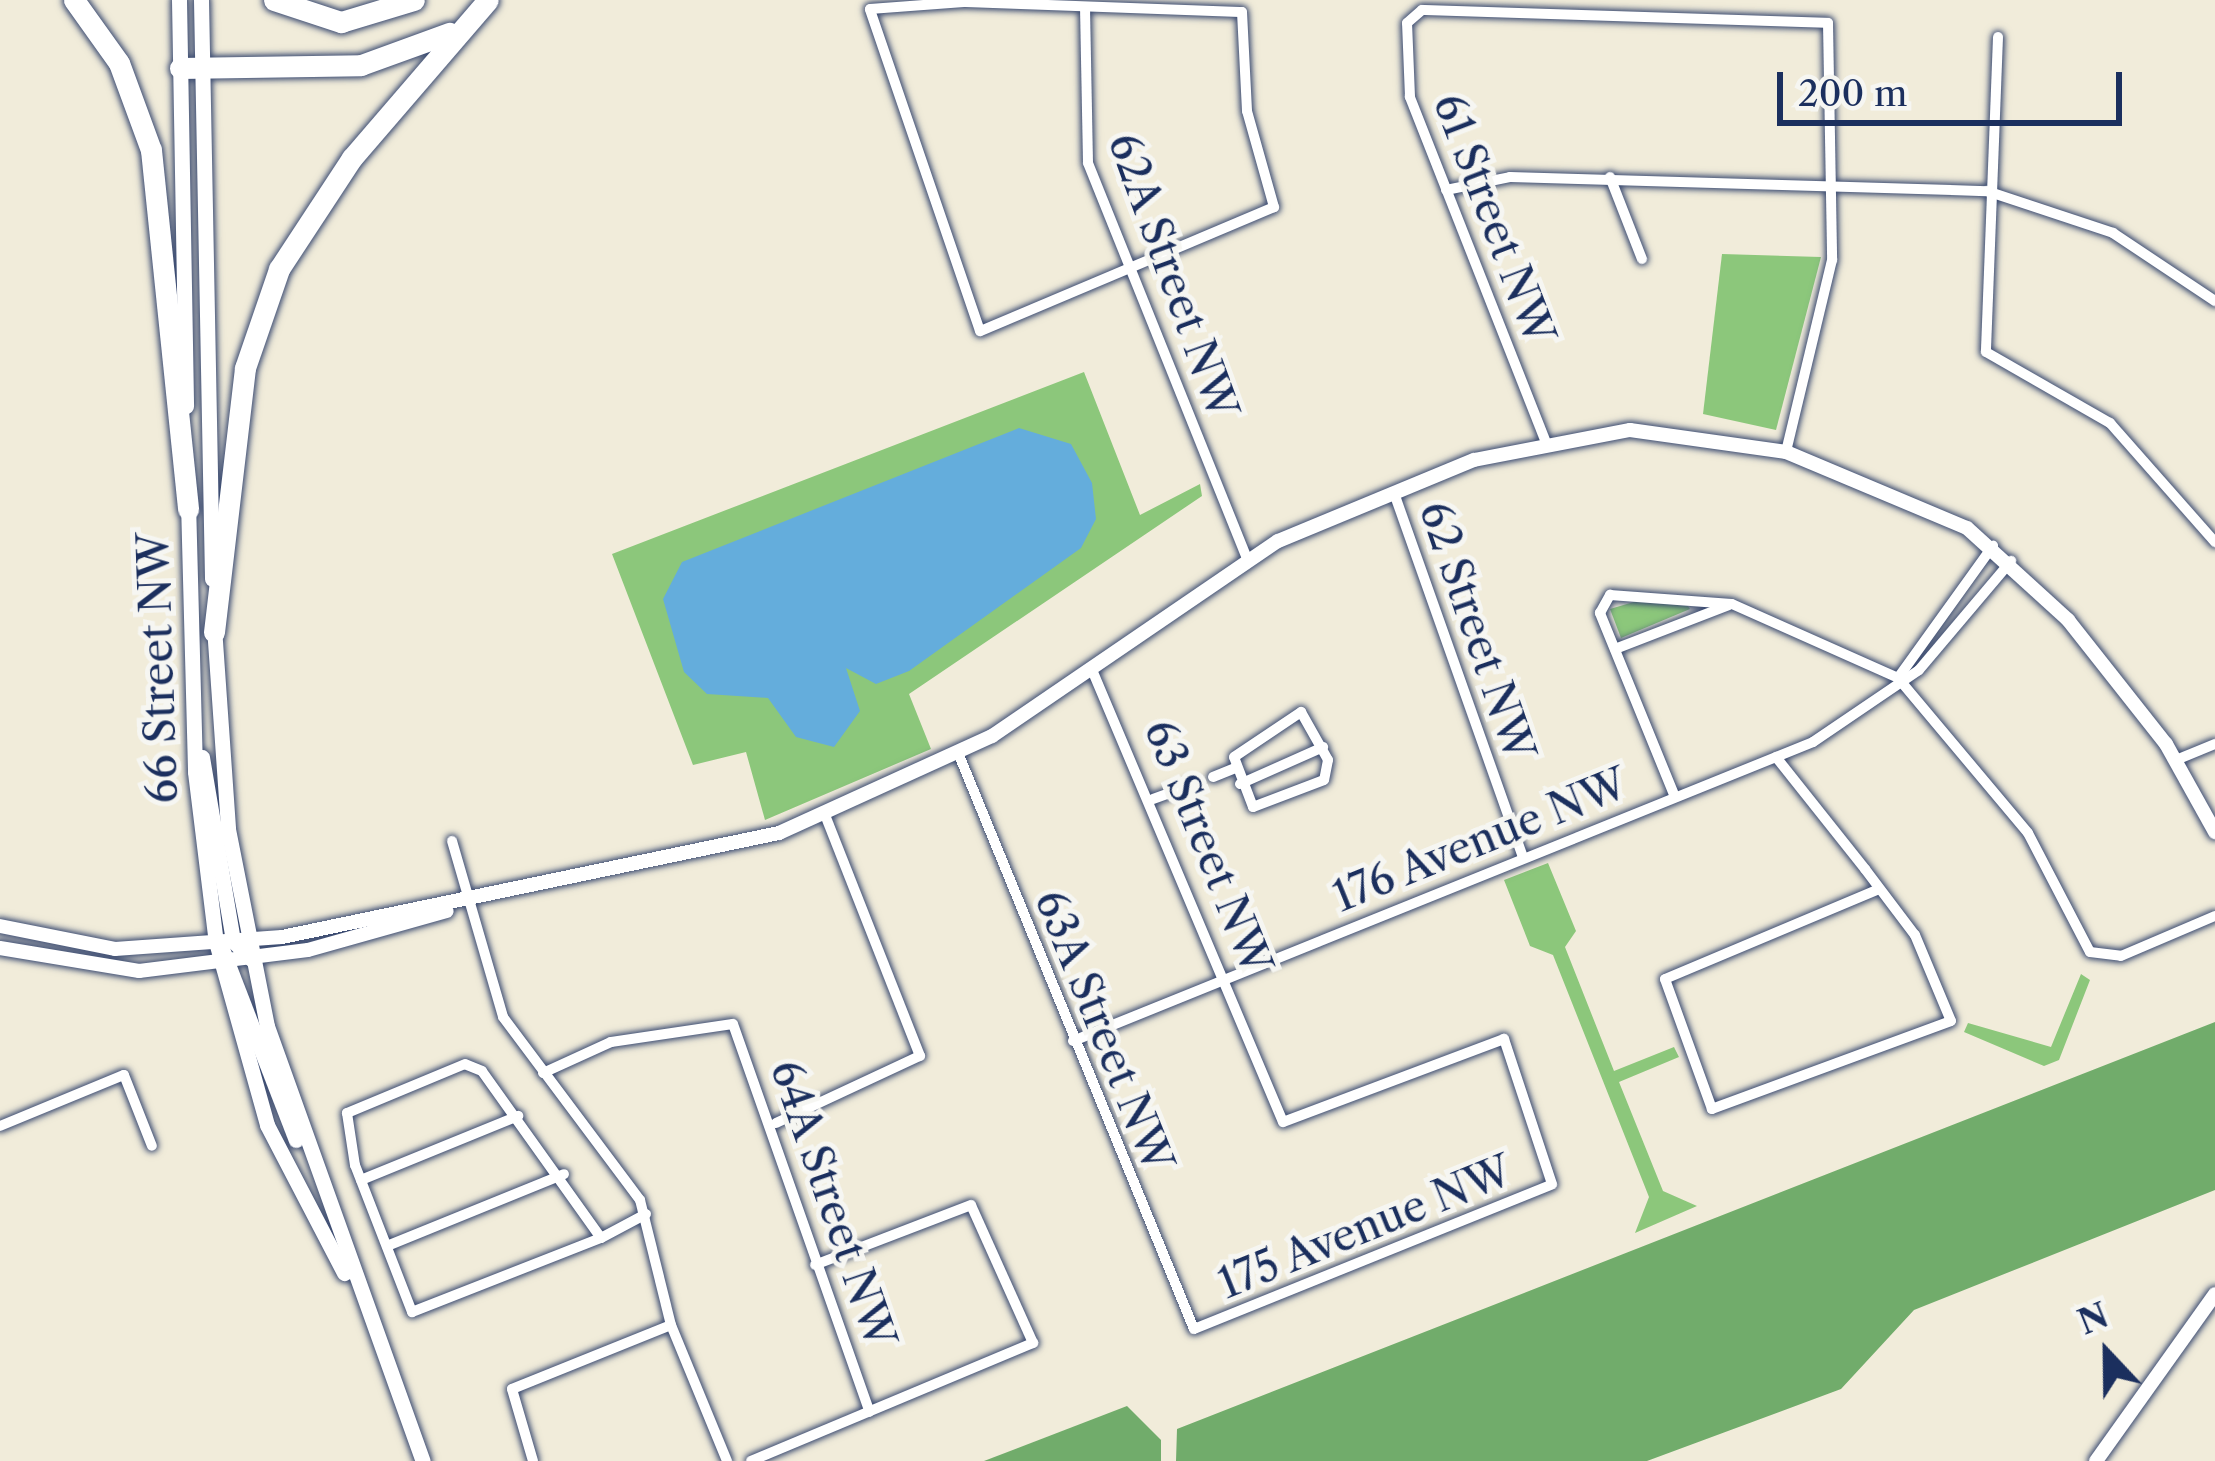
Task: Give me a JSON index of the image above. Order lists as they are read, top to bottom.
{
  "streets": {
    "main road": ["66 Street NW"],
    "street": [
      "61 Street NW",
      "62A Street NW",
      "62 Street NW",
      "176 Avenue NW",
      "63 Street NW",
      "63A Street NW",
      "64A Street NW",
      "175 Avenue NW"
    ]
  },
  "crossings": [
    ["62 Street NW", "176 Avenue NW"],
    ["176 Avenue NW", "63 Street NW"],
    ["176 Avenue NW", "63A Street NW"],
    ["63 Street NW", "175 Avenue NW"],
    ["63A Street NW", "175 Avenue NW"]
  ],
  "scale_bar": "200 m",
  "north": "top"
}
